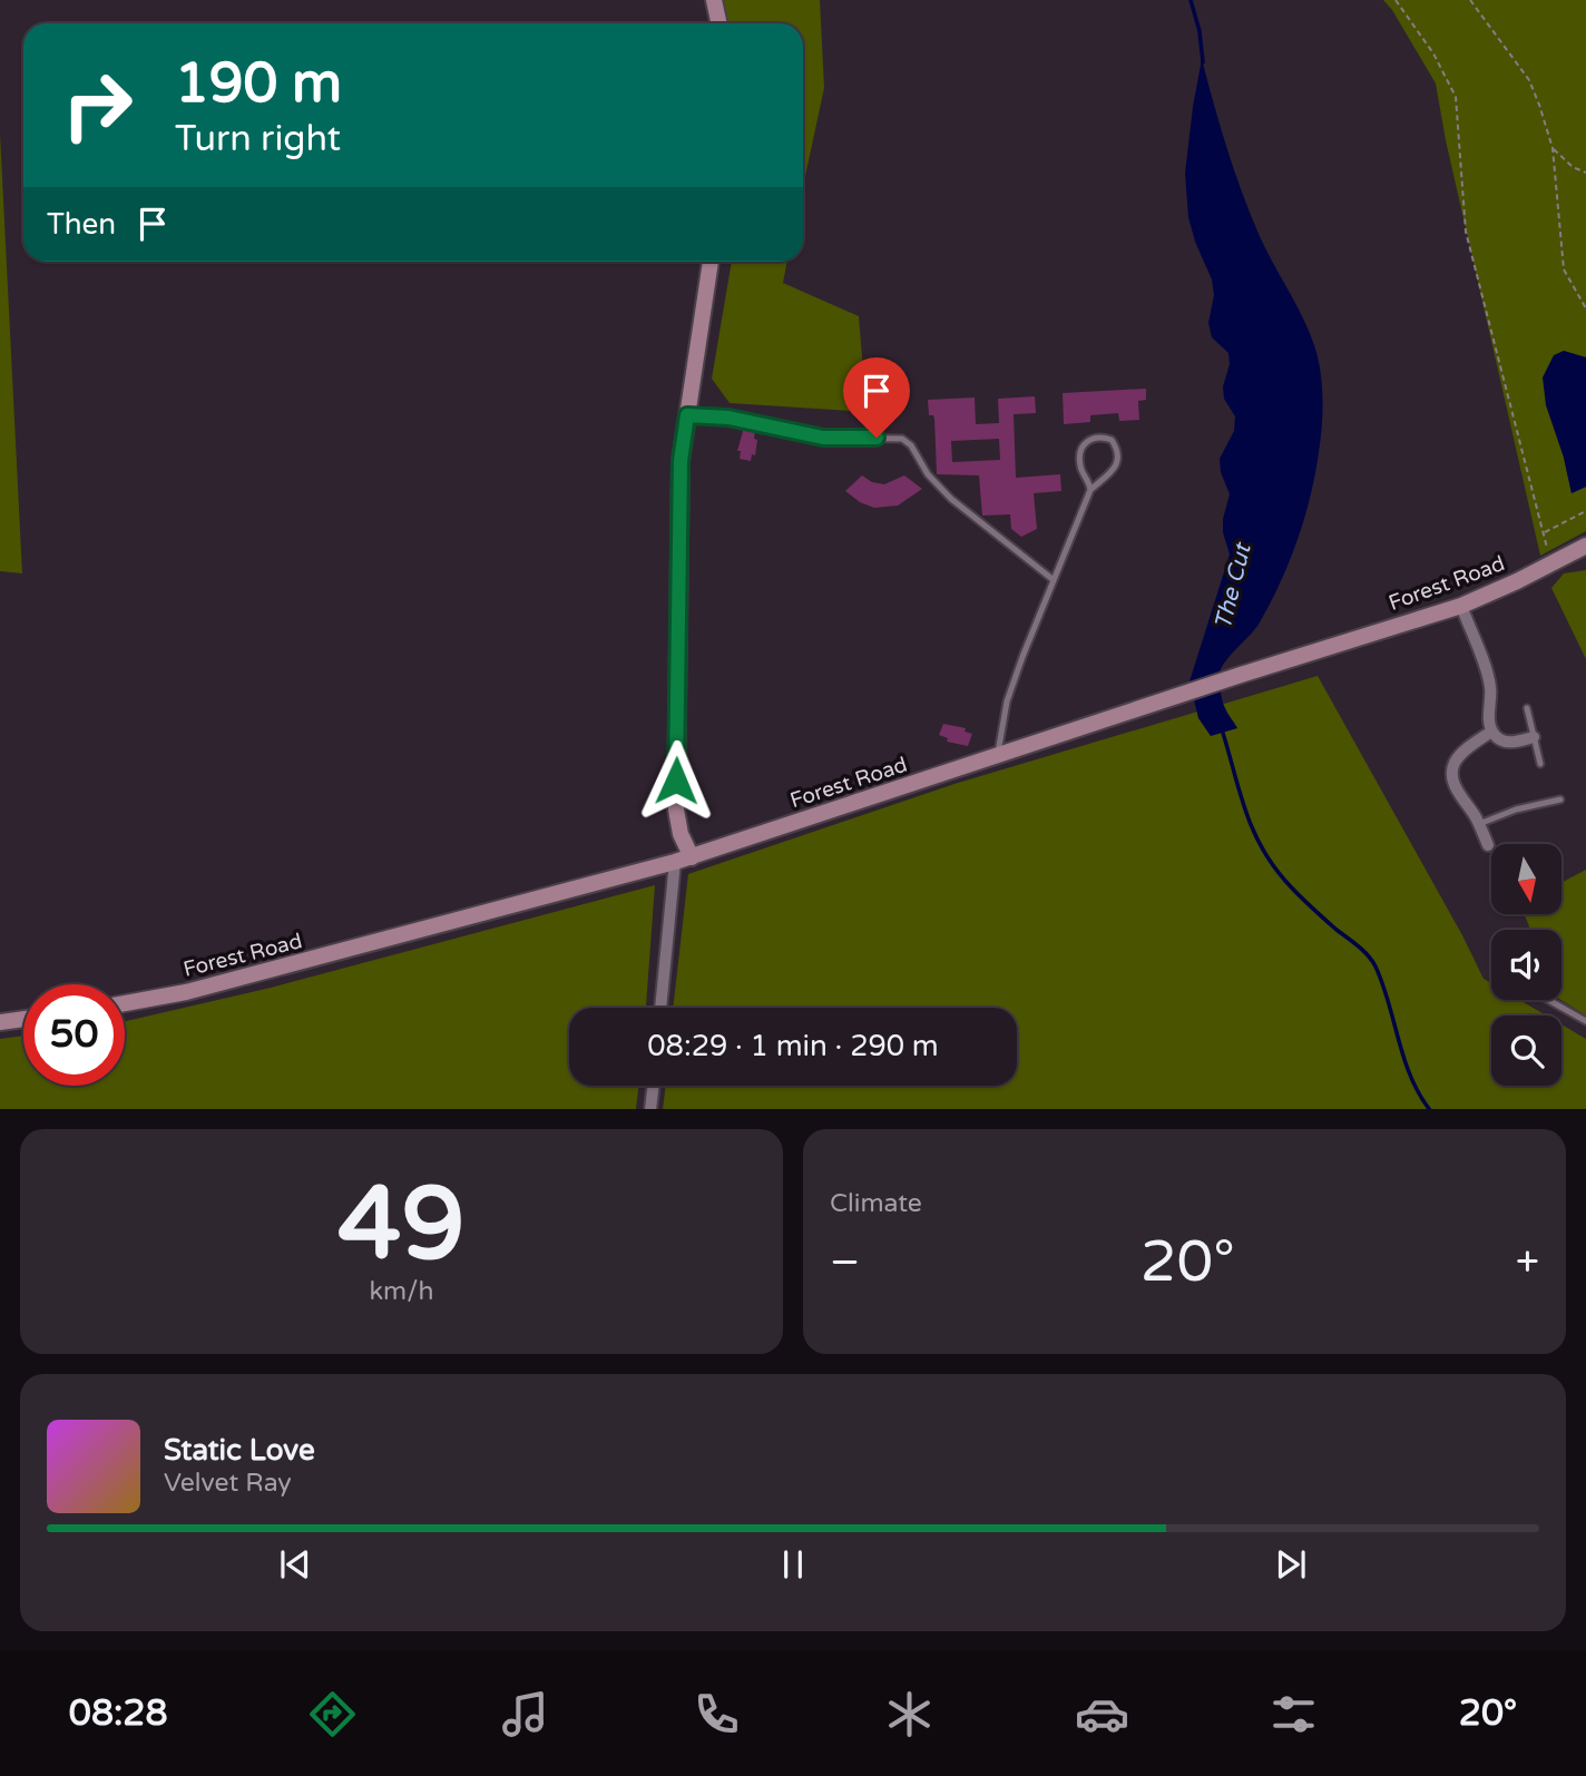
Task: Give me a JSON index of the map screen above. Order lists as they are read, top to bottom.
{
  "streets": {
    "main road": ["Forest Road"]
  },
  "water": ["The Cut"],
  "north": "bottom",
  "page": {
    "turn": ["190 m", "Turn right"],
    "then": "Then",
    "limit": "50",
    "trip": "08:29 · 1 min · 290 m",
    "tile": [
      ["49", "km/h"],
      "Climate"
    ],
    "heat": ["−", "20°", "+"],
    "song": ["Static Love", "Velvet Ray"],
    "tabs": ["08:28", "20°"]
  }
}
